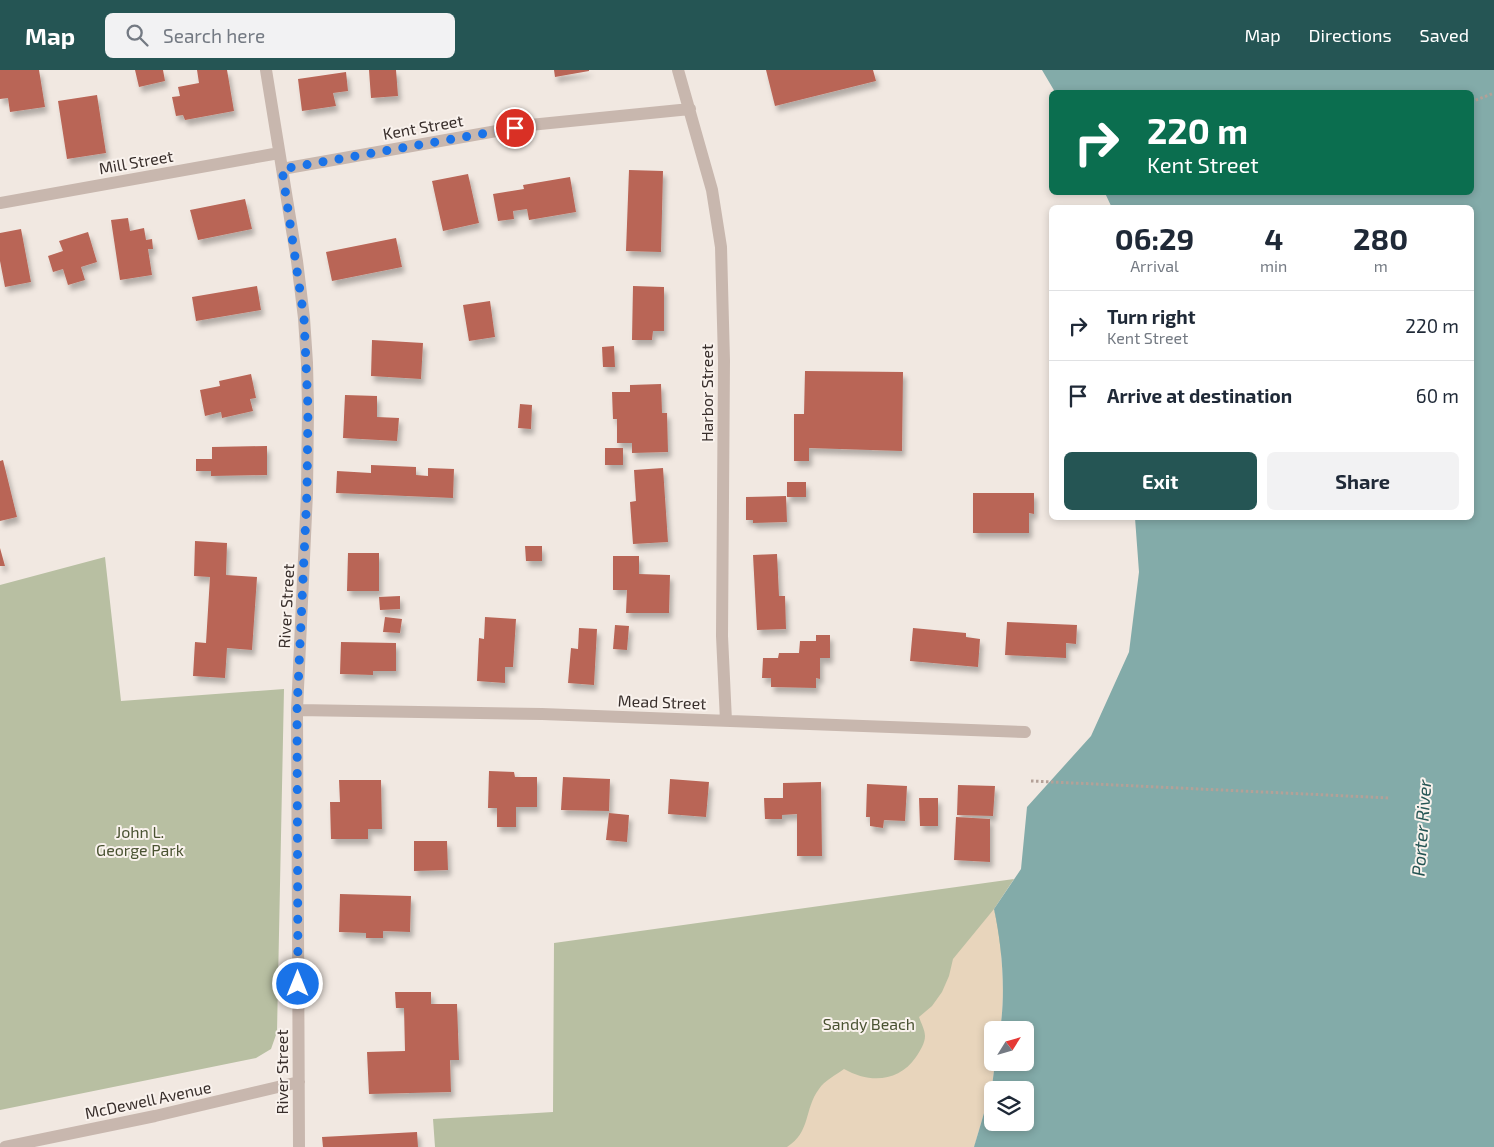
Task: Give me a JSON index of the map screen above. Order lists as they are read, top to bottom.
{
  "streets": {
    "street": [
      "Kent Street",
      "Mill Street",
      "Harbor Street",
      "River Street",
      "Mead Street",
      "McDewell Avenue"
    ]
  },
  "crossings": [
    ["Kent Street", "Harbor Street"],
    ["Kent Street", "River Street"],
    ["Mill Street", "River Street"],
    ["Harbor Street", "Mead Street"],
    ["River Street", "Mead Street"],
    ["River Street", "McDewell Avenue"]
  ],
  "water": ["Porter River"],
  "parks": ["John L. George Park", "Sandy Beach"],
  "north": "top right",
  "page": {
    "header": "Map",
    "search": "Search here",
    "nav": ["Map", "Directions", "Saved"],
    "turn": ["220 m", "Kent Street"],
    "eta": [
      "06:29",
      "Arrival",
      "4",
      "min",
      "280",
      "m"
    ],
    "list": [
      {
        "name": "Turn right",
        "note": "Kent Street",
        "value": "220 m"
      },
      {
        "name": "Arrive at destination",
        "value": "60 m"
      }
    ],
    "buttons": ["Exit", "Share"]
  }
}
